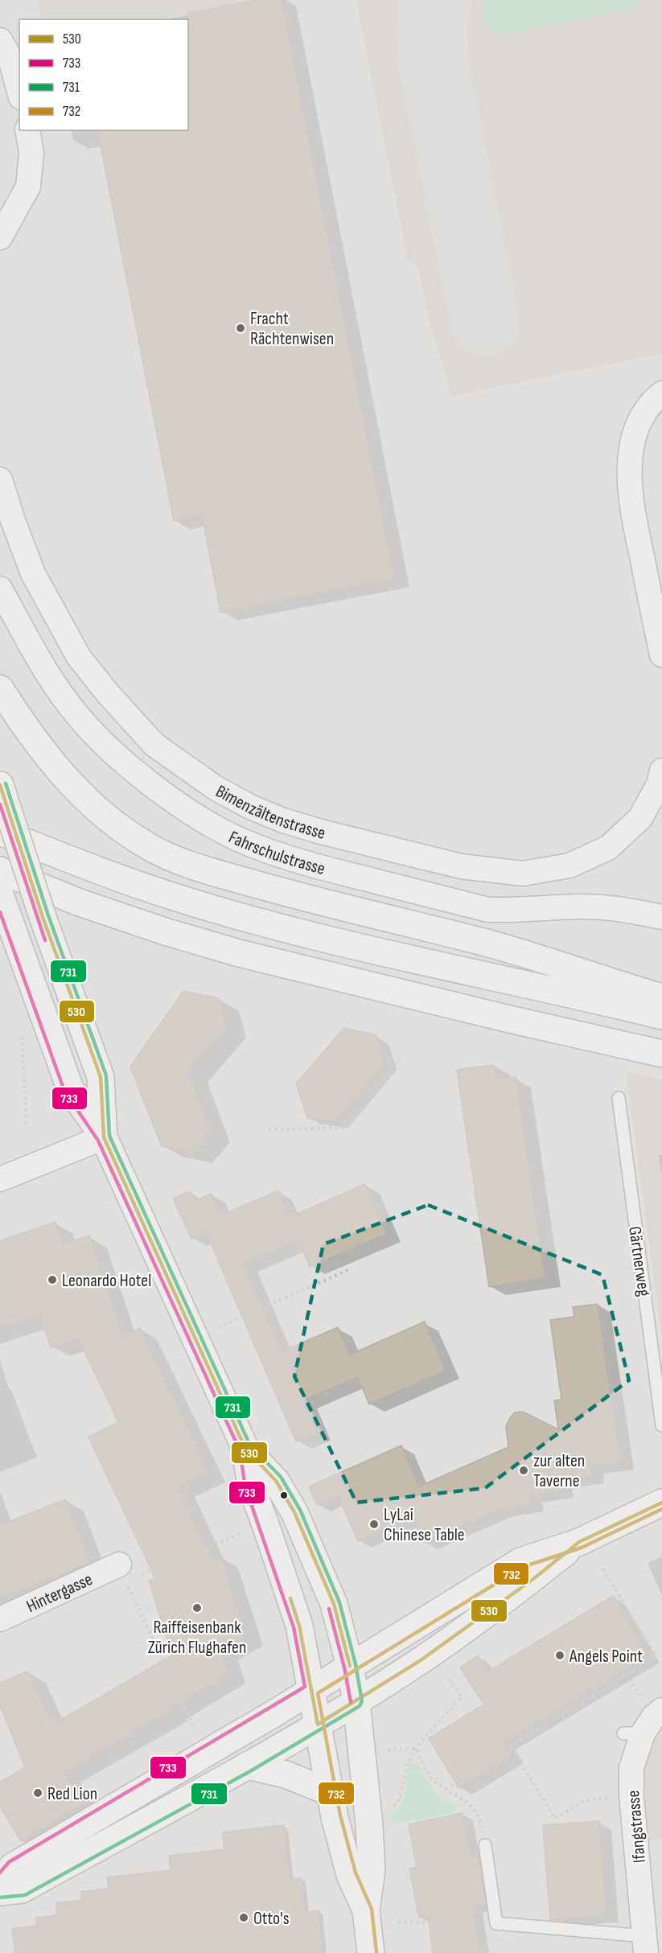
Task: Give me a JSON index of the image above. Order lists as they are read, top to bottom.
{
  "streets": {
    "street": [
      "Bimenzältenstrasse",
      "Fahrschulstrasse",
      "Hintergasse",
      "Ifangstrasse"
    ],
    "lane": ["Gärtnerweg"]
  },
  "places": [
    "Fracht Rächtenwisen",
    "Leonardo Hotel",
    "zur alten Taverne",
    "LyLai Chinese Table",
    "Raiffeisenbank Zürich Flughafen",
    "Angels Point",
    "Red Lion",
    "Otto's"
  ],
  "lines": [
    "transit line 731",
    "transit line 530",
    "transit line 733",
    "transit line 732"
  ],
  "legend": [
    "530",
    "733",
    "731",
    "732"
  ]
}
